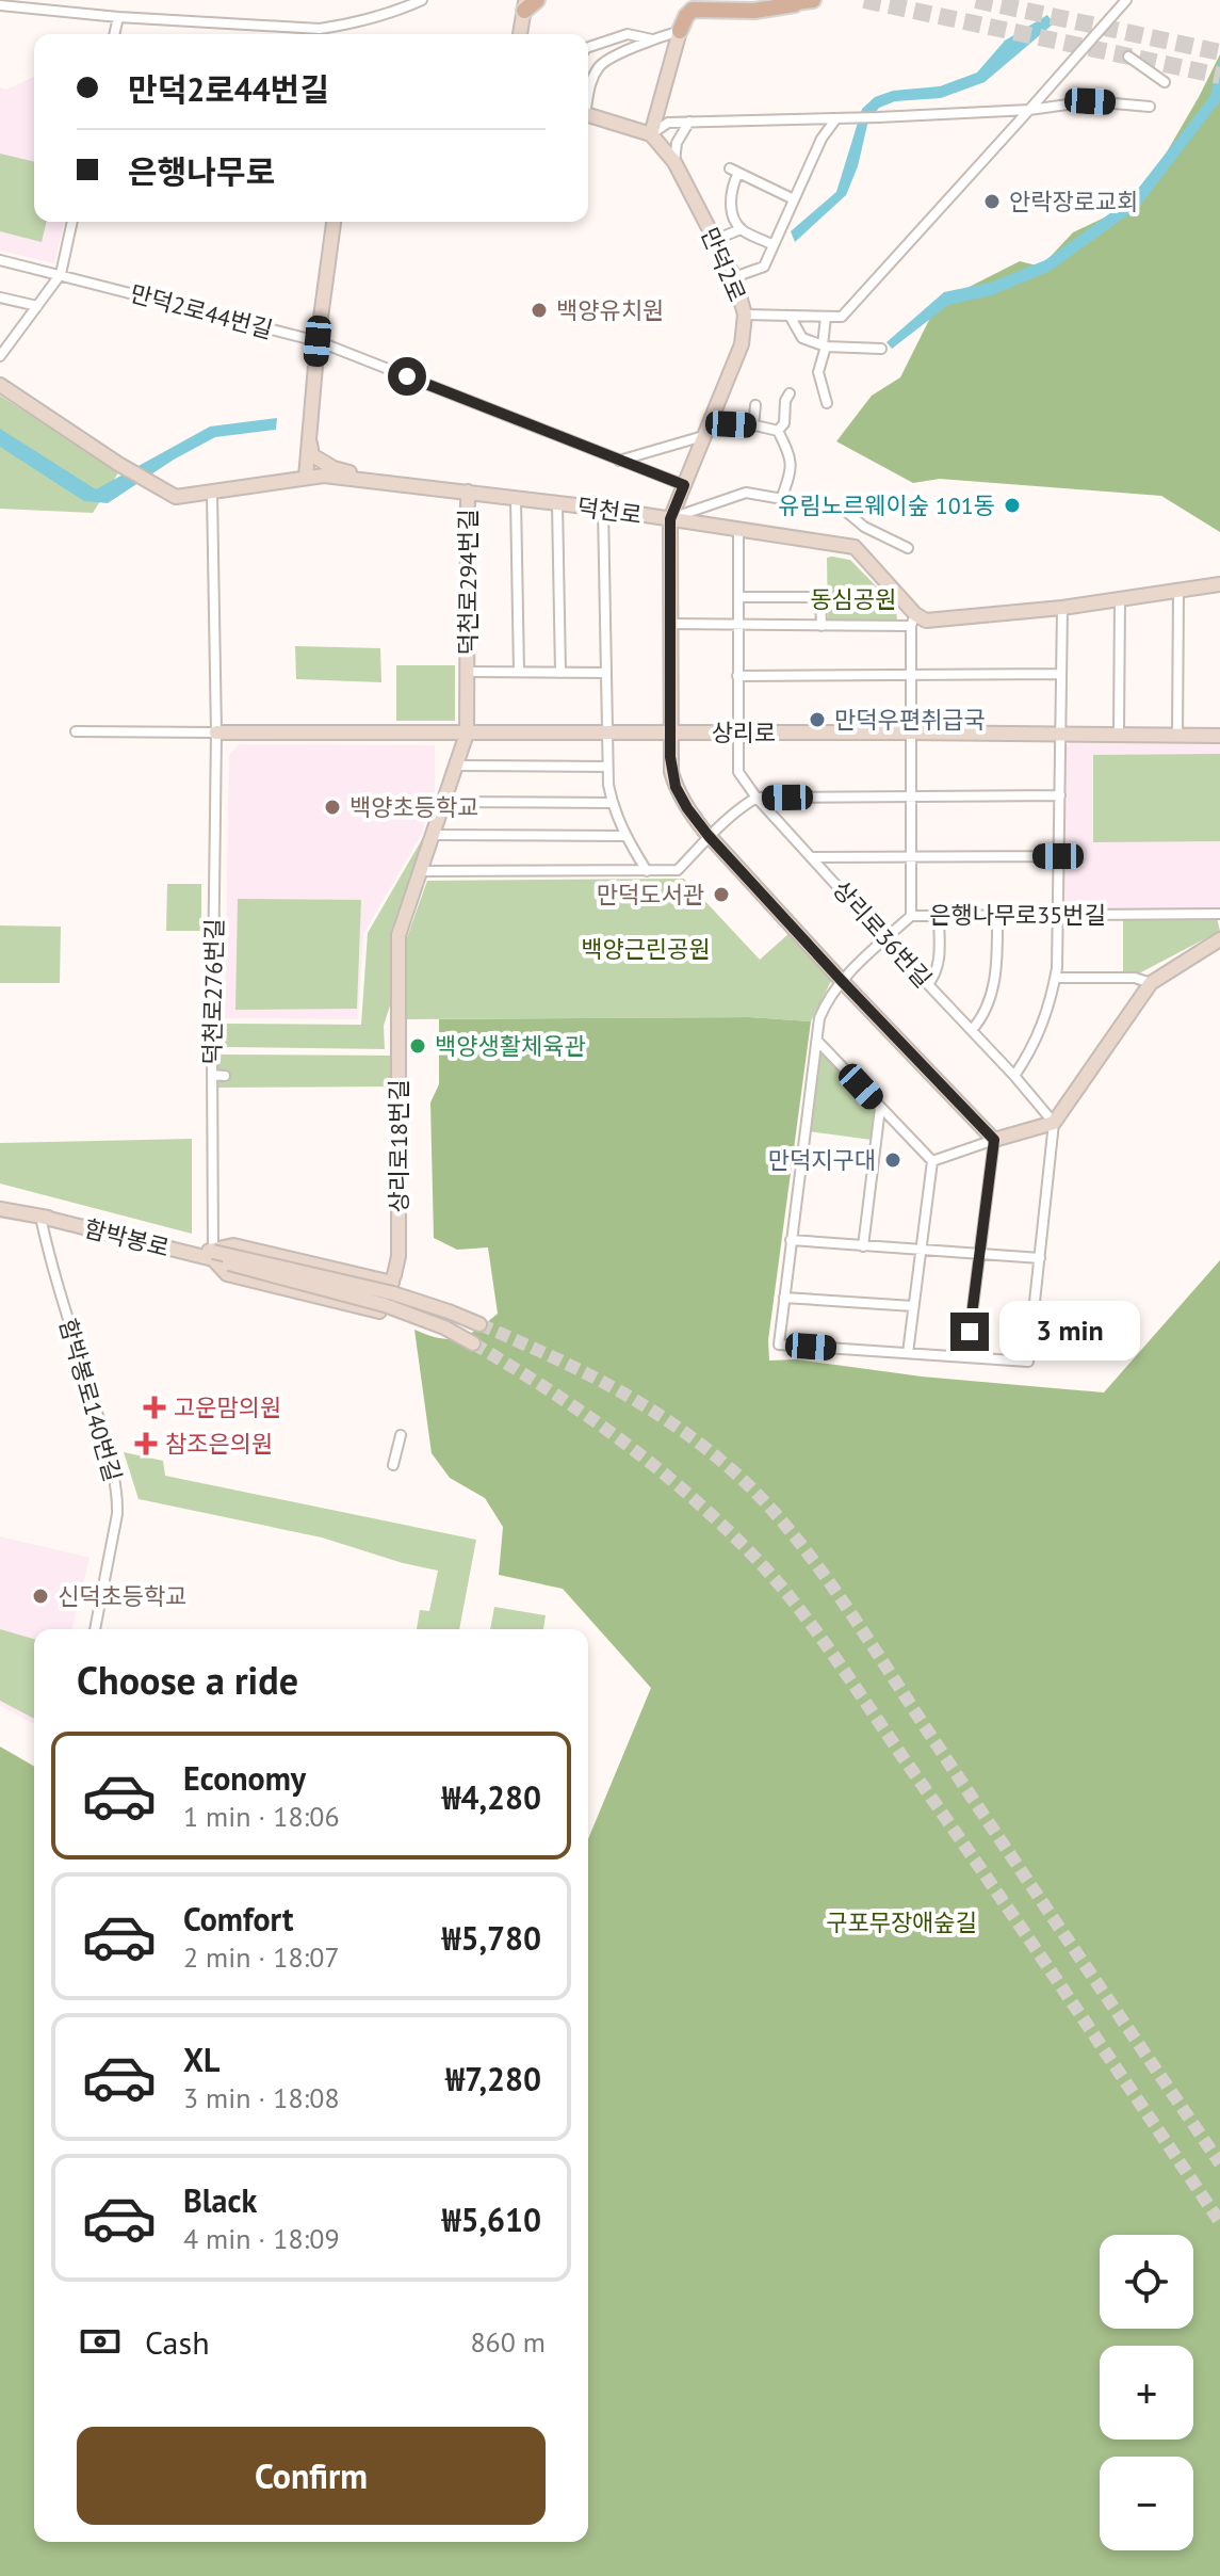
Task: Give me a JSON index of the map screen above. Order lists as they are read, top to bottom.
{
  "streets": {
    "street": [
      "만덕2로",
      "만덕2로44번길",
      "덕천로",
      "덕천로294번길",
      "상리로",
      "은행나무로35번길",
      "상리로36번길",
      "덕천로276번길",
      "상리로18번길",
      "함박봉로",
      "함박봉로140번길"
    ]
  },
  "crossings": [
    ["만덕2로", "만덕2로44번길"],
    ["만덕2로", "덕천로"],
    ["덕천로", "덕천로294번길"],
    ["덕천로", "상리로36번길"],
    ["덕천로", "덕천로276번길"],
    ["덕천로294번길", "상리로"],
    ["덕천로294번길", "상리로18번길"],
    ["상리로", "상리로36번길"],
    ["상리로", "덕천로276번길"],
    ["상리로", "상리로18번길"],
    ["은행나무로35번길", "상리로36번길"],
    ["덕천로276번길", "상리로18번길"],
    ["덕천로276번길", "함박봉로"],
    ["상리로18번길", "함박봉로"],
    ["함박봉로", "함박봉로140번길"]
  ],
  "parks": ["동심공원", "백양근린공원", "구포무장애숲길"],
  "places": {
    "other": [
      "안락장로교회",
      "백양유치원",
      "유림노르웨이숲 101동",
      "만덕우편취급국",
      "백양초등학교",
      "만덕도서관",
      "백양생활체육관",
      "만덕지구대",
      "신덕초등학교"
    ],
    "health": ["고운맘의원", "참조은의원"]
  },
  "page": {
    "banner": ["만덕2로44번길", "은행나무로"],
    "bubble": "3 min",
    "heading": "Choose a ride",
    "list": [
      {
        "name": "Economy",
        "note": "1 min · 18:06",
        "value": "₩4,280"
      },
      {
        "name": "Comfort",
        "note": "2 min · 18:07",
        "value": "₩5,780"
      },
      {
        "name": "XL",
        "note": "3 min · 18:08",
        "value": "₩7,280"
      },
      {
        "name": "Black",
        "note": "4 min · 18:09",
        "value": "₩5,610"
      }
    ],
    "map_buttons": ["+", "−"],
    "pay": ["Cash", "860 m"],
    "buttons": "Confirm"
  }
}
